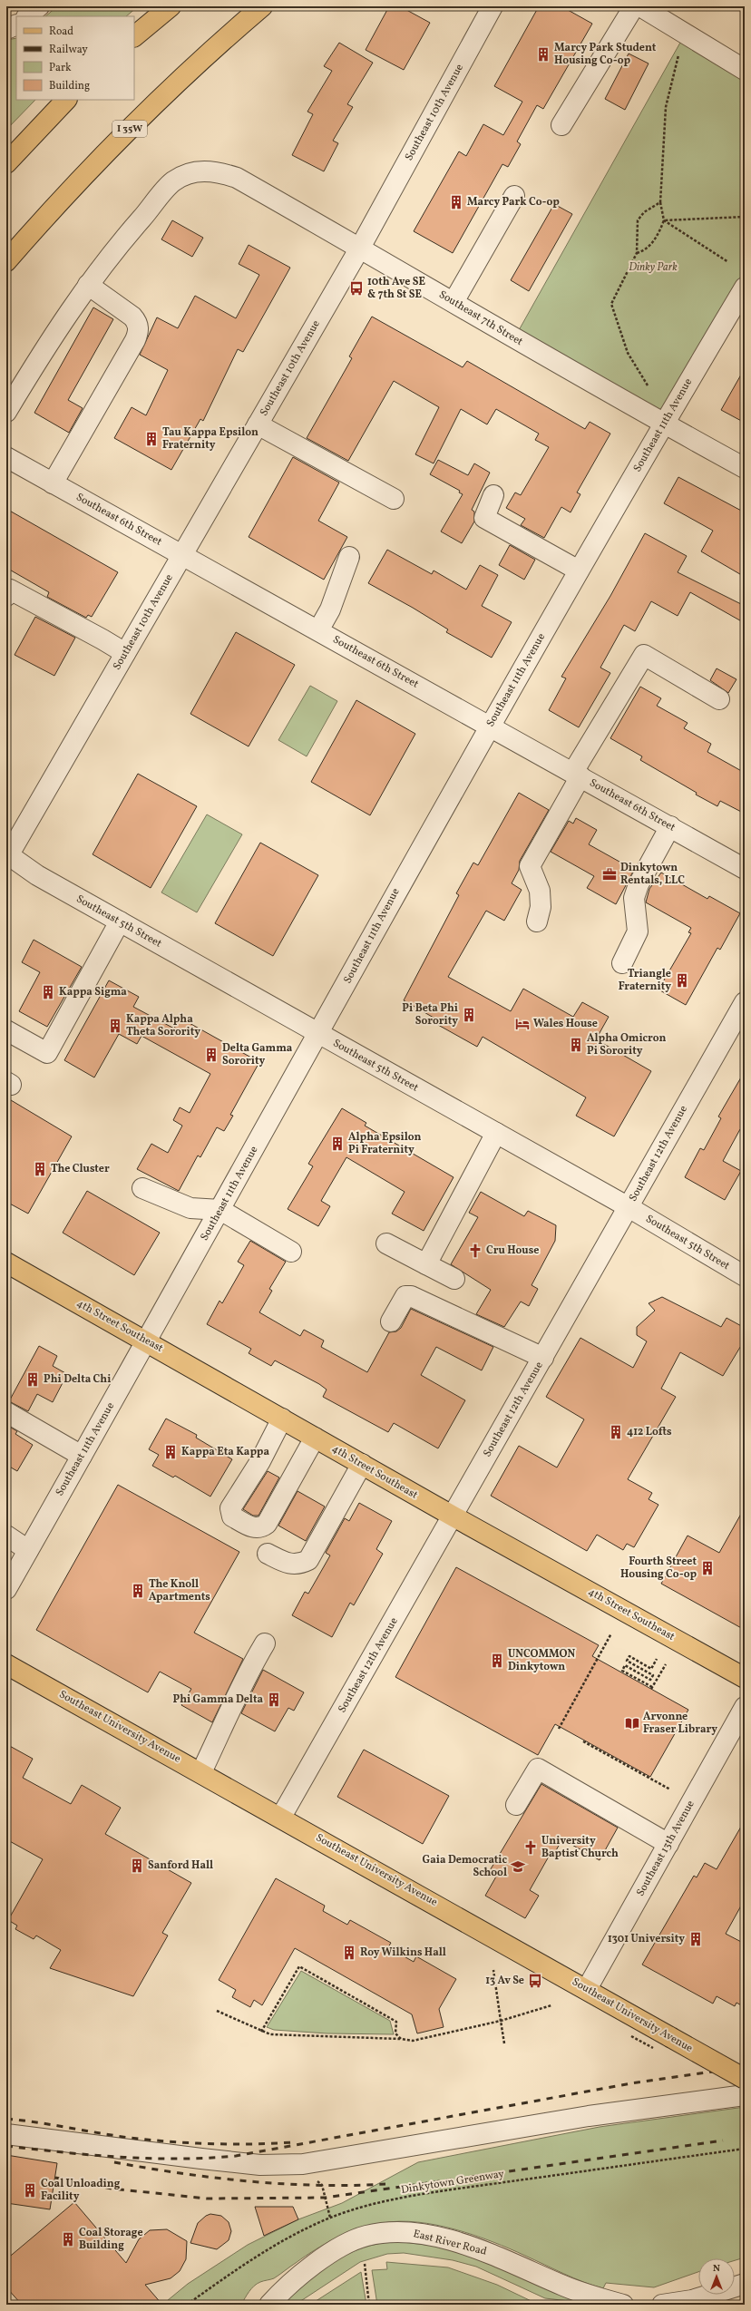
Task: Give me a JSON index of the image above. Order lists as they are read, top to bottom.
{
  "streets": {
    "main road": ["I 35W", "4th Street Southeast", "Southeast University Avenue"],
    "street": [
      "Southeast 10th Avenue",
      "Southeast 7th Street",
      "Southeast 11th Avenue",
      "Southeast 6th Street",
      "Southeast 5th Street",
      "Southeast 12th Avenue",
      "Southeast 13th Avenue",
      "East River Road"
    ],
    "path": ["Dinkytown Greenway"]
  },
  "crossings": [
    ["Southeast 10th Avenue", "Southeast 7th Street"],
    ["Southeast 10th Avenue", "Southeast 6th Street"],
    ["Southeast 10th Avenue", "Southeast 5th Street"],
    ["Southeast 7th Street", "Southeast 11th Avenue"],
    ["Southeast 11th Avenue", "Southeast 6th Street"],
    ["Southeast 11th Avenue", "Southeast 5th Street"],
    ["Southeast 11th Avenue", "4th Street Southeast"],
    ["Southeast 5th Street", "Southeast 12th Avenue"],
    ["Southeast 12th Avenue", "4th Street Southeast"],
    ["Southeast 12th Avenue", "Southeast University Avenue"],
    ["Southeast University Avenue", "Southeast 13th Avenue"]
  ],
  "parks": ["Dinky Park"],
  "places": {
    "building": [
      "Marcy Park Student Housing Co-op",
      "Marcy Park Co-op",
      "Tau Kappa Epsilon Fraternity",
      "Triangle Fraternity",
      "Kappa Sigma",
      "Pi Beta Phi Sorority",
      "Kappa Alpha Theta Sorority",
      "Alpha Omicron Pi Sorority",
      "Delta Gamma Sorority",
      "Alpha Epsilon Pi Fraternity",
      "The Cluster",
      "Phi Delta Chi",
      "412 Lofts",
      "Kappa Eta Kappa",
      "Fourth Street Housing Co-op",
      "The Knoll Apartments",
      "UNCOMMON Dinkytown",
      "Phi Gamma Delta",
      "Sanford Hall",
      "1301 University",
      "Roy Wilkins Hall",
      "Coal Unloading Facility",
      "Coal Storage Building"
    ],
    "bus stop": ["10th Ave SE & 7th St SE", "13 Av Se"],
    "office": ["Dinkytown Rentals, LLC"],
    "hotel": ["Wales House"],
    "church": ["Cru House", "University Baptist Church"],
    "library": ["Arvonne Fraser Library"],
    "school or university": ["Gaia Democratic School"]
  },
  "legend": [
    "Road",
    "Railway",
    "Park",
    "Building"
  ],
  "north": "top"
}
